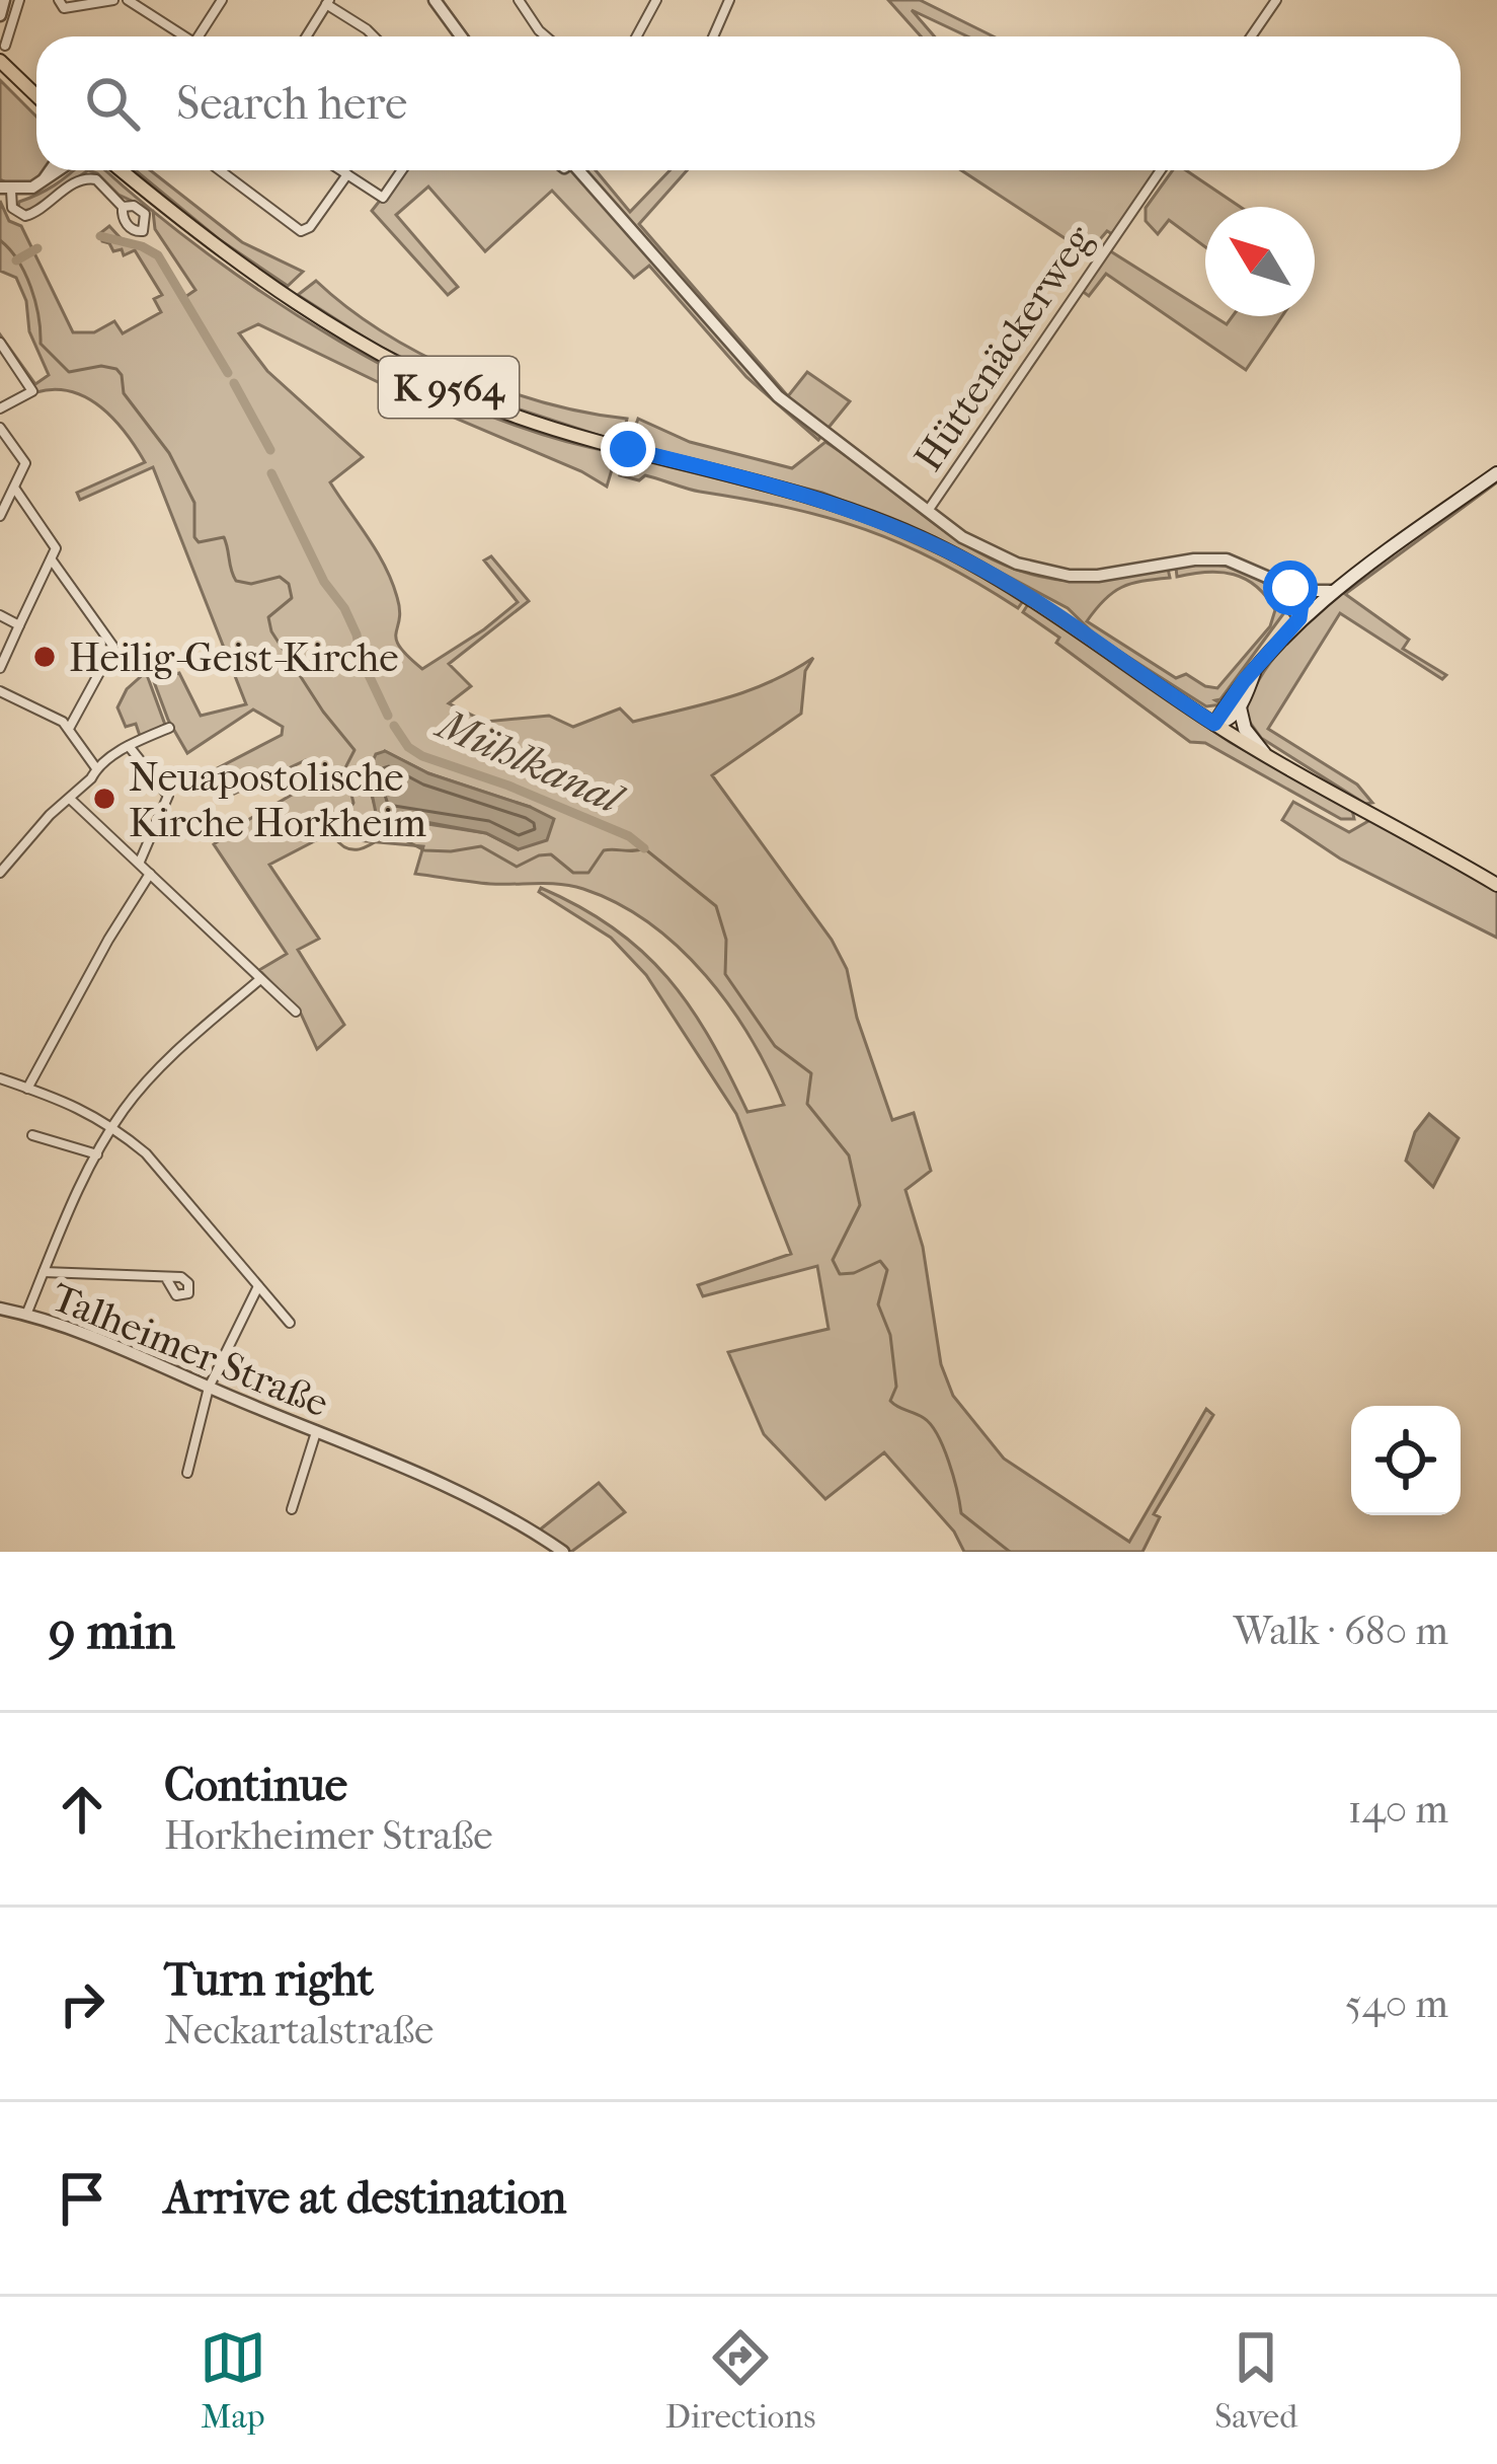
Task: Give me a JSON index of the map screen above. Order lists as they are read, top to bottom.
{
  "streets": {
    "main road": ["K 9564"],
    "street": ["Hüttenäckerweg", "Talheimer Straße"]
  },
  "water": ["Mühlkanal"],
  "places": ["Heilig-Geist-Kirche", "Neuapostolische Kirche Horkheim"],
  "north": "top left",
  "page": {
    "search": "Search here",
    "heading": ["9 min", "Walk · 680 m"],
    "list": [
      ["Continue", "Horkheimer Straße", "140 m"],
      ["Turn right", "Neckartalstraße", "540 m"],
      "Arrive at destination"
    ],
    "nav": ["Map", "Directions", "Saved"]
  }
}
